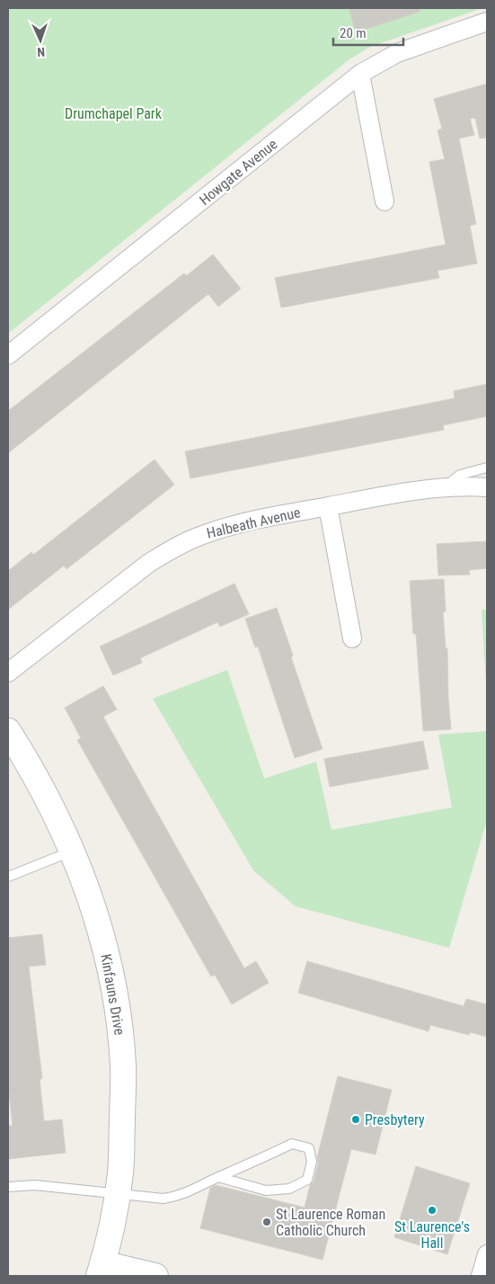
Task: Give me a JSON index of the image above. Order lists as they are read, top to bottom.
{
  "streets": {
    "street": ["Howgate Avenue", "Halbeath Avenue", "Kinfauns Drive"]
  },
  "parks": ["Drumchapel Park"],
  "places": ["Presbytery", "St Laurence's Hall", "St Laurence Roman Catholic Church"],
  "scale_bar": "20 m",
  "north": "bottom"
}
